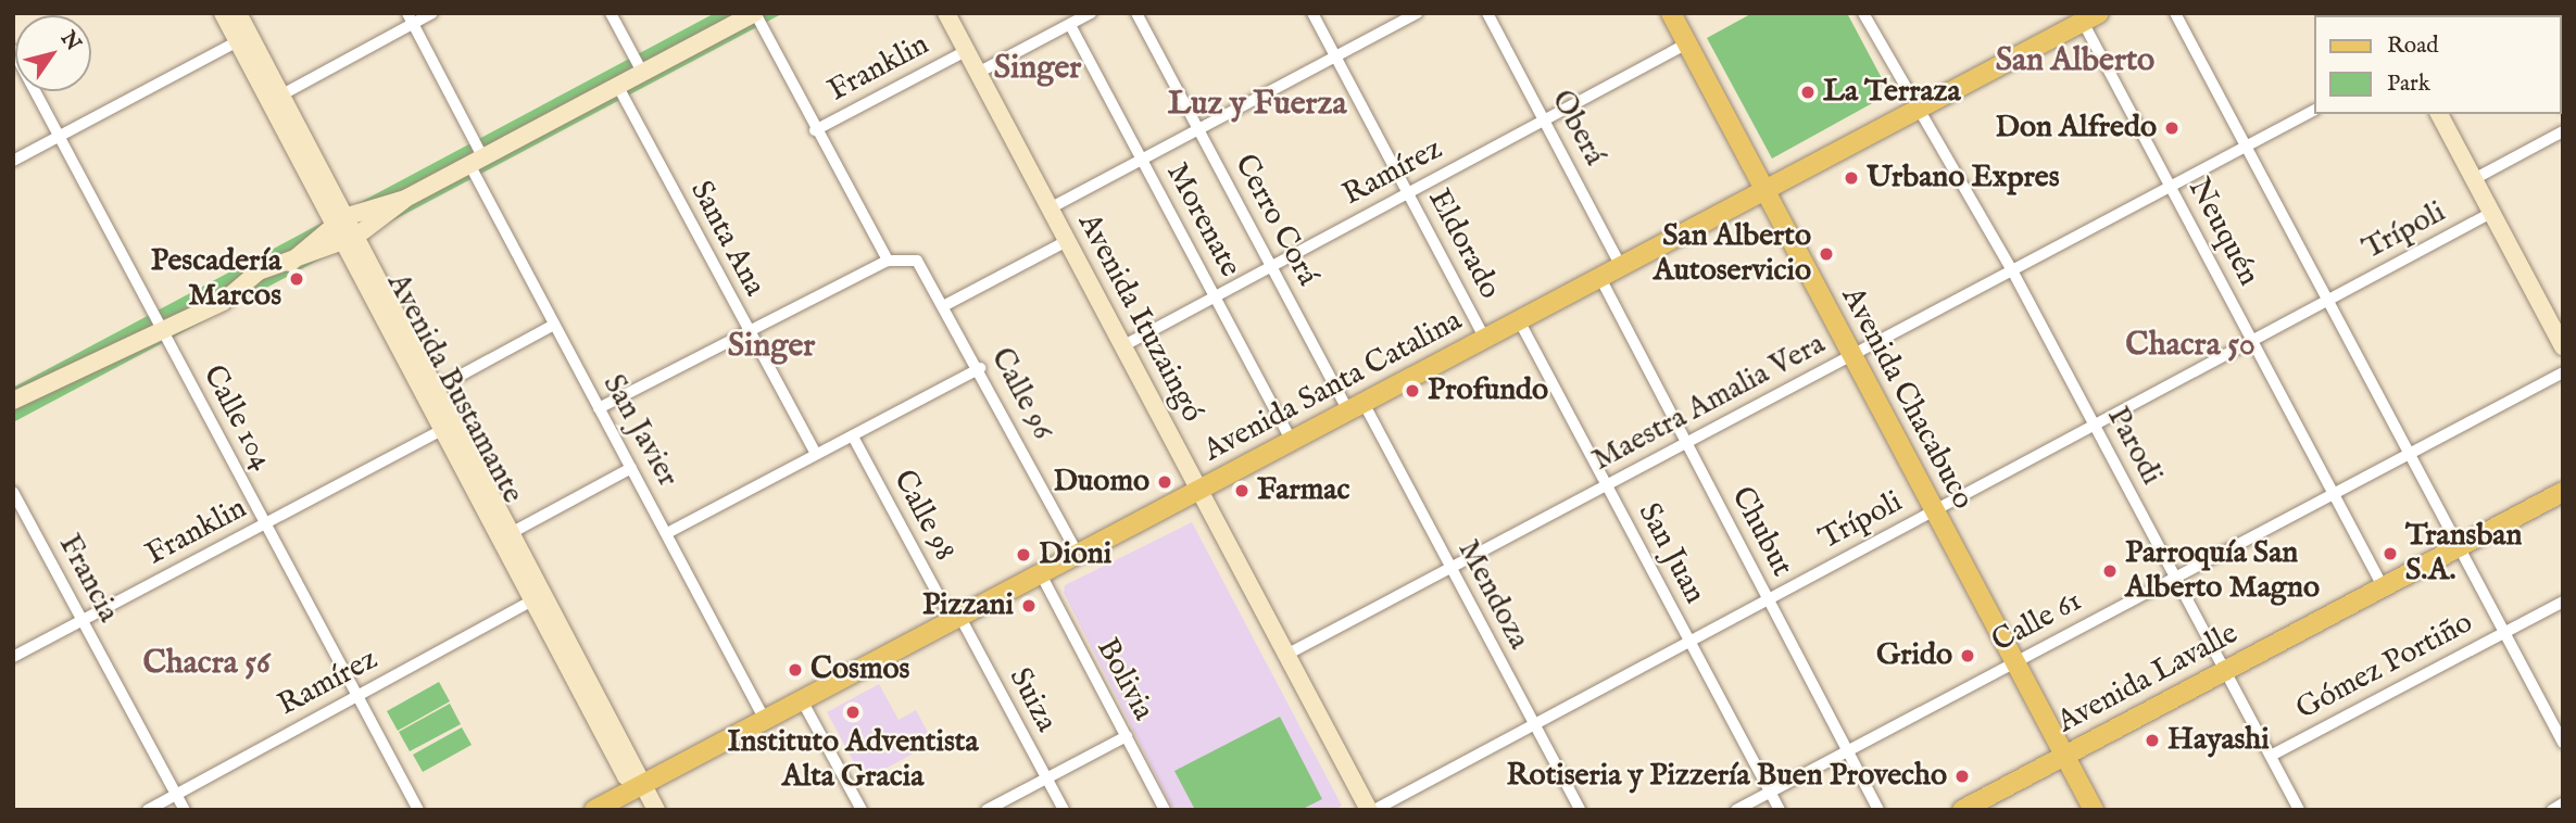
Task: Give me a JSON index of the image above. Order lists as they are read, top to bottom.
{
  "streets": {
    "main road": [
      "Avenida Ituzaingó",
      "Avenida Santa Catalina",
      "Avenida Bustamante",
      "Avenida Chacabuco",
      "Avenida Lavalle"
    ],
    "street": [
      "Franklin",
      "Oberá",
      "Ramírez",
      "Morenate",
      "Cerro Corá",
      "Trípoli",
      "Neuquén",
      "Santa Ana",
      "Eldorado",
      "Calle 96",
      "Maestra Amalia Vera",
      "Calle 104",
      "San Javier",
      "Parodi",
      "Calle 98",
      "Chubut",
      "San Juan",
      "Francia",
      "Mendoza",
      "Calle 61",
      "Gómez Portiño",
      "Bolivia",
      "Suiza"
    ]
  },
  "crossings": [
    ["Franklin", "Morenate"],
    ["Franklin", "Avenida Ituzaingó"],
    ["Franklin", "Avenida Bustamante"],
    ["Franklin", "Calle 104"],
    ["Franklin", "Francia"],
    ["Oberá", "Ramírez"],
    ["Oberá", "Avenida Santa Catalina"],
    ["Ramírez", "Morenate"],
    ["Ramírez", "Cerro Corá"],
    ["Ramírez", "Eldorado"],
    ["Ramírez", "Avenida Ituzaingó"],
    ["Ramírez", "Avenida Bustamante"],
    ["Ramírez", "Avenida Chacabuco"],
    ["Ramírez", "Calle 104"],
    ["Ramírez", "Francia"],
    ["Morenate", "Avenida Santa Catalina"],
    ["Cerro Corá", "Avenida Santa Catalina"],
    ["Cerro Corá", "Mendoza"],
    ["Trípoli", "Neuquén"],
    ["Trípoli", "Avenida Ituzaingó"],
    ["Trípoli", "Avenida Chacabuco"],
    ["Trípoli", "Parodi"],
    ["Trípoli", "Chubut"],
    ["Trípoli", "San Juan"],
    ["Trípoli", "Mendoza"],
    ["Neuquén", "Avenida Santa Catalina"],
    ["Neuquén", "Maestra Amalia Vera"],
    ["Neuquén", "Calle 61"],
    ["Neuquén", "Avenida Lavalle"],
    ["Eldorado", "Avenida Santa Catalina"],
    ["Avenida Ituzaingó", "Avenida Santa Catalina"],
    ["Avenida Ituzaingó", "Maestra Amalia Vera"],
    ["Avenida Santa Catalina", "Avenida Bustamante"],
    ["Avenida Santa Catalina", "Calle 96"],
    ["Avenida Santa Catalina", "Avenida Chacabuco"],
    ["Avenida Santa Catalina", "San Javier"],
    ["Avenida Santa Catalina", "Parodi"],
    ["Avenida Santa Catalina", "Calle 98"],
    ["Avenida Santa Catalina", "Chubut"],
    ["Avenida Santa Catalina", "San Juan"],
    ["Avenida Santa Catalina", "Mendoza"],
    ["Avenida Santa Catalina", "Bolivia"],
    ["Avenida Santa Catalina", "Suiza"],
    ["Avenida Chacabuco", "Maestra Amalia Vera"],
    ["Avenida Chacabuco", "Calle 61"],
    ["Avenida Chacabuco", "Avenida Lavalle"],
    ["Maestra Amalia Vera", "Parodi"],
    ["Maestra Amalia Vera", "Chubut"],
    ["Maestra Amalia Vera", "San Juan"],
    ["Maestra Amalia Vera", "Mendoza"],
    ["Parodi", "Calle 61"],
    ["Parodi", "Gómez Portiño"],
    ["Parodi", "Avenida Lavalle"],
    ["Calle 98", "Suiza"],
    ["Chubut", "Calle 61"],
    ["San Juan", "Calle 61"]
  ],
  "districts": [
    "San Alberto",
    "Singer",
    "Luz y Fuerza",
    "Chacra 50",
    "Singer",
    "Chacra 56"
  ],
  "places": [
    "La Terraza",
    "Don Alfredo",
    "Urbano Expres",
    "San Alberto Autoservicio",
    "Pescadería Marcos",
    "Profundo",
    "Duomo",
    "Farmac",
    "Transban S.A.",
    "Dioni",
    "Parroquía San Alberto Magno",
    "Pizzani",
    "Grido",
    "Cosmos",
    "Instituto Adventista Alta Gracia",
    "Hayashi",
    "Rotiseria y Pizzería Buen Provecho"
  ],
  "legend": ["Road", "Park"],
  "north": "top right"
}
